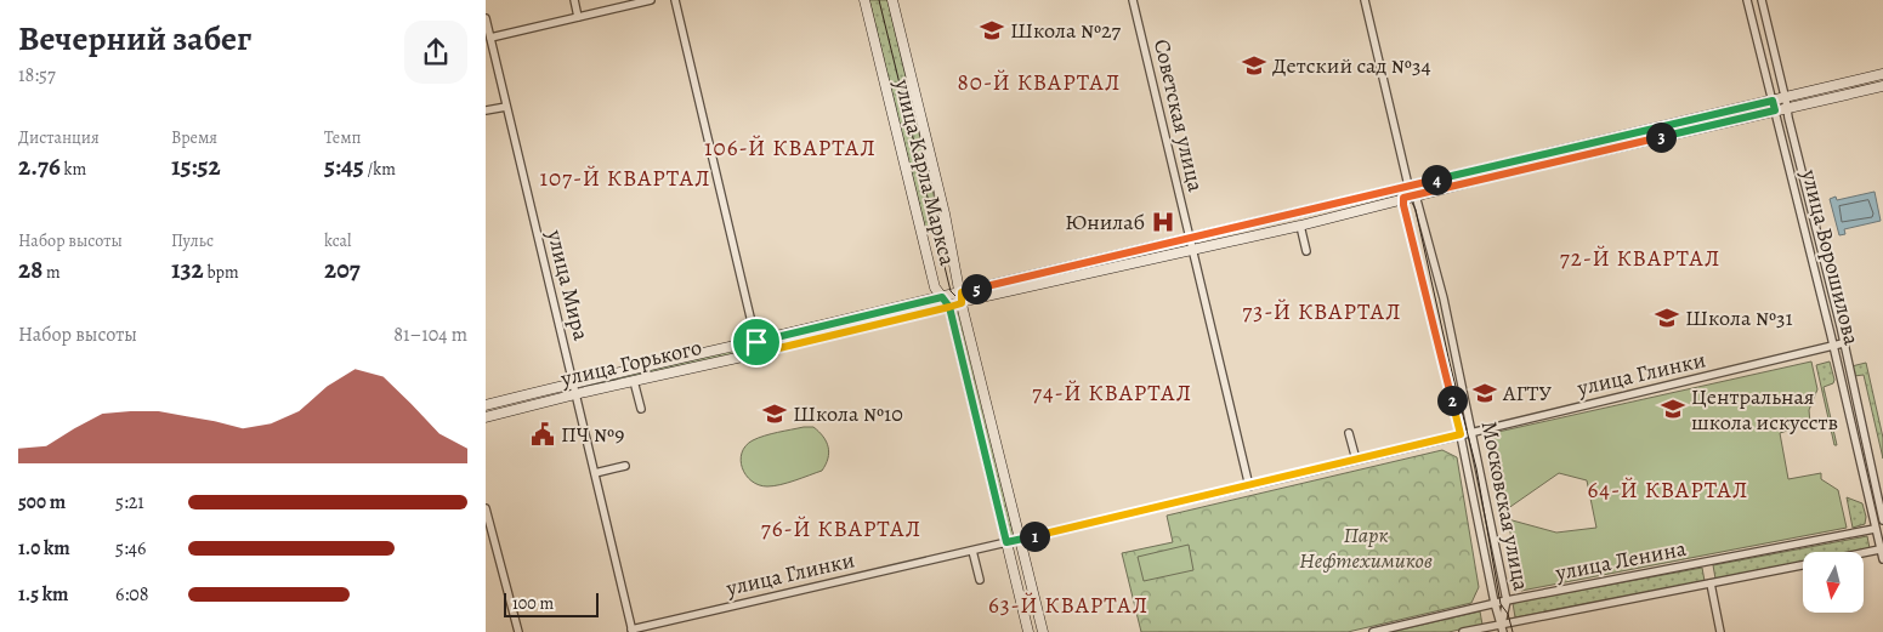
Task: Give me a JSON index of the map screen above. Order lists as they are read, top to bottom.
{
  "streets": {
    "main road": ["улица Карла Маркса", "улица Горького"],
    "street": [
      "Советская улица",
      "улица Ворошилова",
      "улица Мира",
      "улица Глинки",
      "Московская улица",
      "улица Ленина"
    ]
  },
  "crossings": [
    ["Советская улица", "улица Горького"],
    ["Советская улица", "улица Глинки"],
    ["улица Карла Маркса", "улица Горького"],
    ["улица Карла Маркса", "улица Глинки"],
    ["улица Ворошилова", "улица Горького"],
    ["улица Ворошилова", "улица Глинки"],
    ["улица Ворошилова", "улица Ленина"],
    ["улица Мира", "улица Горького"],
    ["улица Мира", "улица Глинки"],
    ["улица Горького", "Московская улица"],
    ["улица Глинки", "Московская улица"],
    ["Московская улица", "улица Ленина"]
  ],
  "districts": [
    "80-Й КВАРТАЛ",
    "106-Й КВАРТАЛ",
    "107-Й КВАРТАЛ",
    "72-Й КВАРТАЛ",
    "73-Й КВАРТАЛ",
    "74-Й КВАРТАЛ",
    "64-Й КВАРТАЛ",
    "76-Й КВАРТАЛ",
    "63-Й КВАРТАЛ"
  ],
  "parks": ["Парк Нефтехимиков"],
  "places": {
    "school or university": [
      "Школа №27",
      "Детский сад №34",
      "Школа №31",
      "АГТУ",
      "Центральная школа искусств",
      "Школа №10"
    ],
    "hospital": ["Юнилаб"],
    "public building": ["ПЧ №9"]
  },
  "scale_bar": "100 m",
  "north": "bottom",
  "page": {
    "heading": ["Вечерний забег", "18:57"],
    "stats": [
      ["Дистанция", "2.76 km"],
      ["Время", "15:52"],
      ["Темп", "5:45 /km"],
      ["Набор высоты", "28 m"],
      ["Пульс", "132 bpm"],
      ["kcal", "207"]
    ],
    "pins": [
      "3",
      "4",
      "5",
      "2",
      "1"
    ],
    "chart": ["Набор высоты", "81–104 m"],
    "list": [
      {
        "name": "500 m",
        "note": "5:21"
      },
      {
        "name": "1.0 km",
        "note": "5:46"
      },
      {
        "name": "1.5 km",
        "note": "6:08"
      }
    ],
    "scale": "100 m"
  }
}
